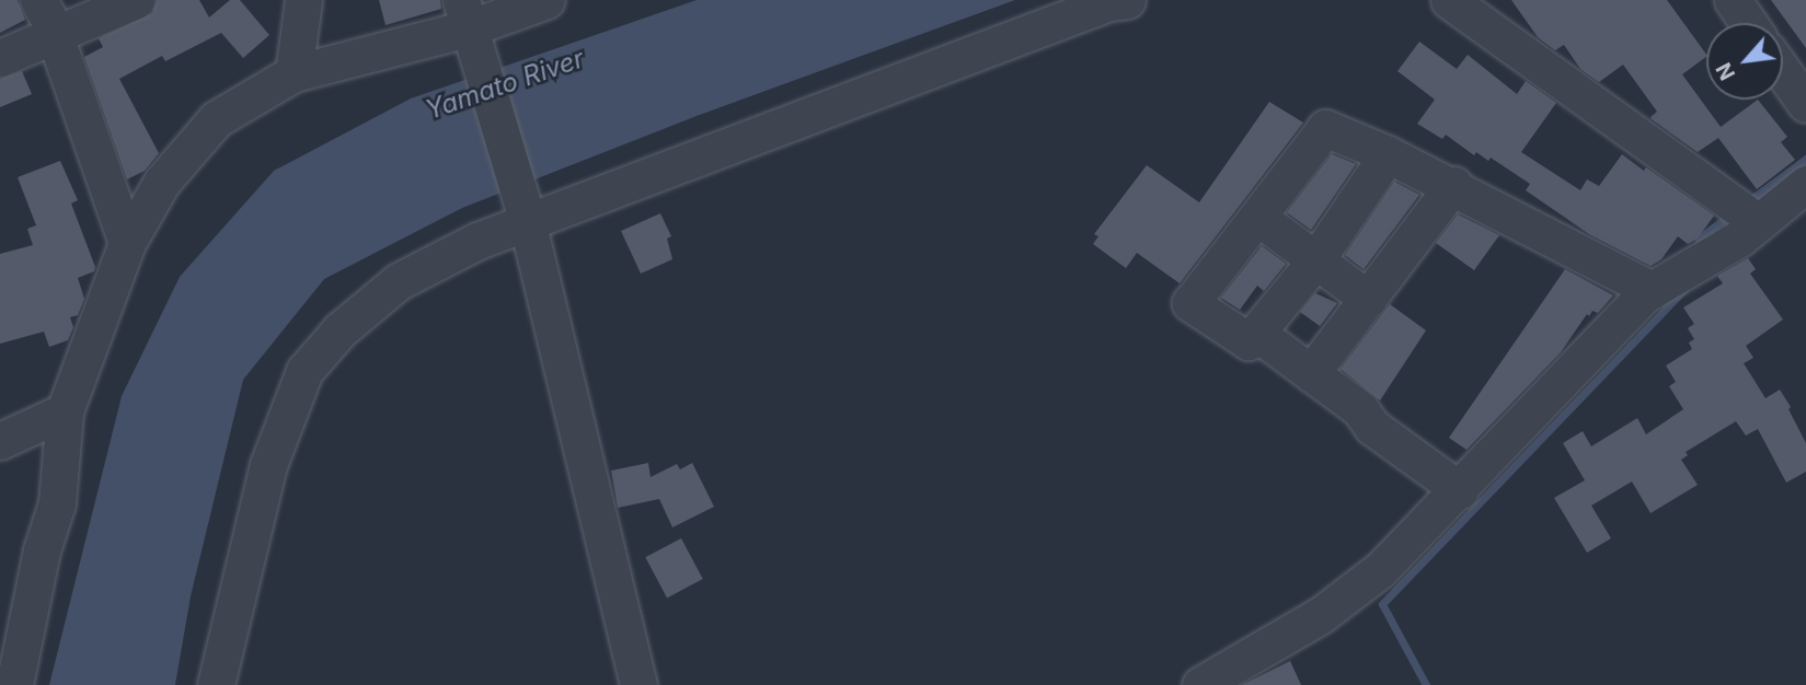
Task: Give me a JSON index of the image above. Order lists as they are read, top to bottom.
{
  "water": ["Yamato River"],
  "north": "bottom left"
}
